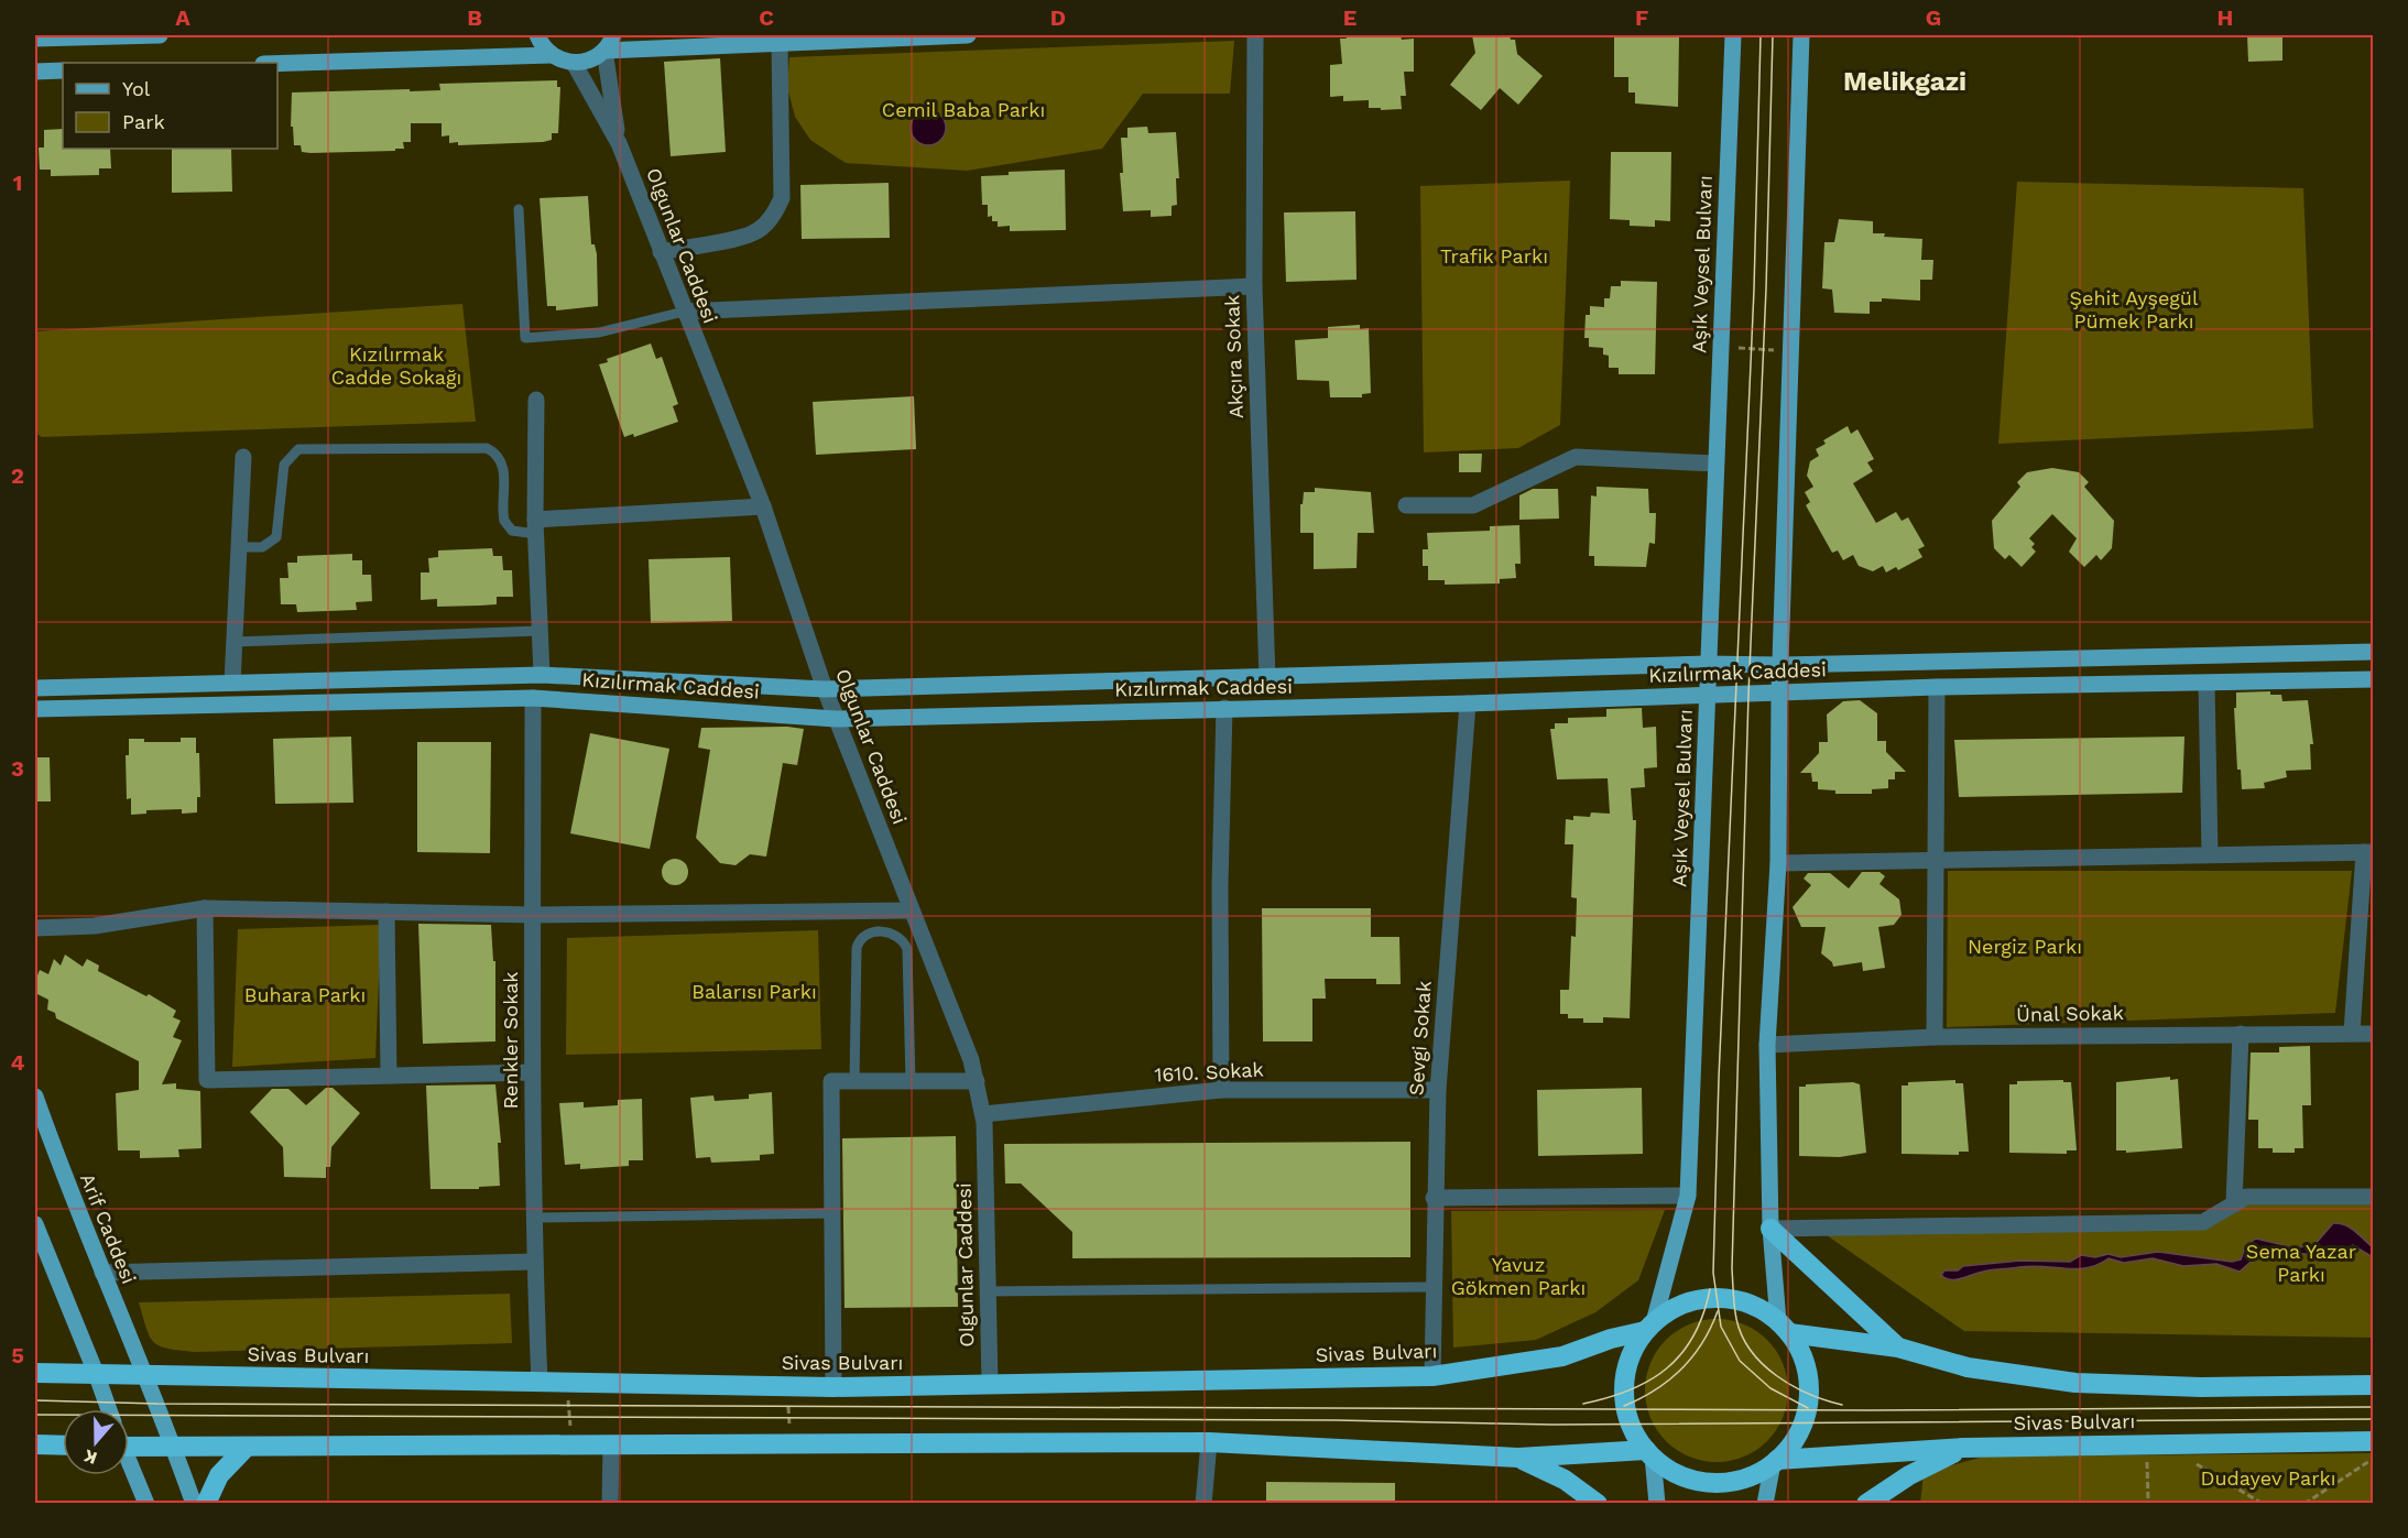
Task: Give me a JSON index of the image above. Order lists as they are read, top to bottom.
{
  "streets": {
    "highway": ["Sivas Bulvarı"],
    "main road": ["Aşık Veysel Bulvarı", "Kızılırmak Caddesi", "Arif Caddesi"],
    "street": [
      "Olgunlar Caddesi",
      "Akçıra Sokak",
      "Ünal Sokak",
      "Sevgi Sokak",
      "Renkler Sokak",
      "1610. Sokak"
    ]
  },
  "crossings": [
    ["Olgunlar Caddesi", "Kızılırmak Caddesi"],
    ["Olgunlar Caddesi", "1610. Sokak"],
    ["Olgunlar Caddesi", "Sivas Bulvarı"],
    ["Aşık Veysel Bulvarı", "Kızılırmak Caddesi"],
    ["Aşık Veysel Bulvarı", "Sivas Bulvarı"],
    ["Akçıra Sokak", "Kızılırmak Caddesi"],
    ["Kızılırmak Caddesi", "Sevgi Sokak"],
    ["Kızılırmak Caddesi", "Renkler Sokak"],
    ["Sevgi Sokak", "1610. Sokak"],
    ["Sevgi Sokak", "Sivas Bulvarı"],
    ["Renkler Sokak", "Sivas Bulvarı"],
    ["Arif Caddesi", "Sivas Bulvarı"]
  ],
  "districts": ["Melikgazi"],
  "parks": [
    "Cemil Baba Parkı",
    "Trafik Parkı",
    "Şehit Ayşegül Pümek Parkı",
    "Kızılırmak Cadde Sokağı",
    "Nergiz Parkı",
    "Balarısı Parkı",
    "Buhara Parkı",
    "Sema Yazar Parkı",
    "Yavuz Gökmen Parkı",
    "Dudayev Parkı"
  ],
  "legend": ["Yol", "Park"],
  "north": "bottom",
  "grid": {
    "columns": [
      "A",
      "B",
      "C",
      "D",
      "E",
      "F",
      "G",
      "H"
    ],
    "rows": [
      "1",
      "2",
      "3",
      "4",
      "5"
    ]
  }
}
